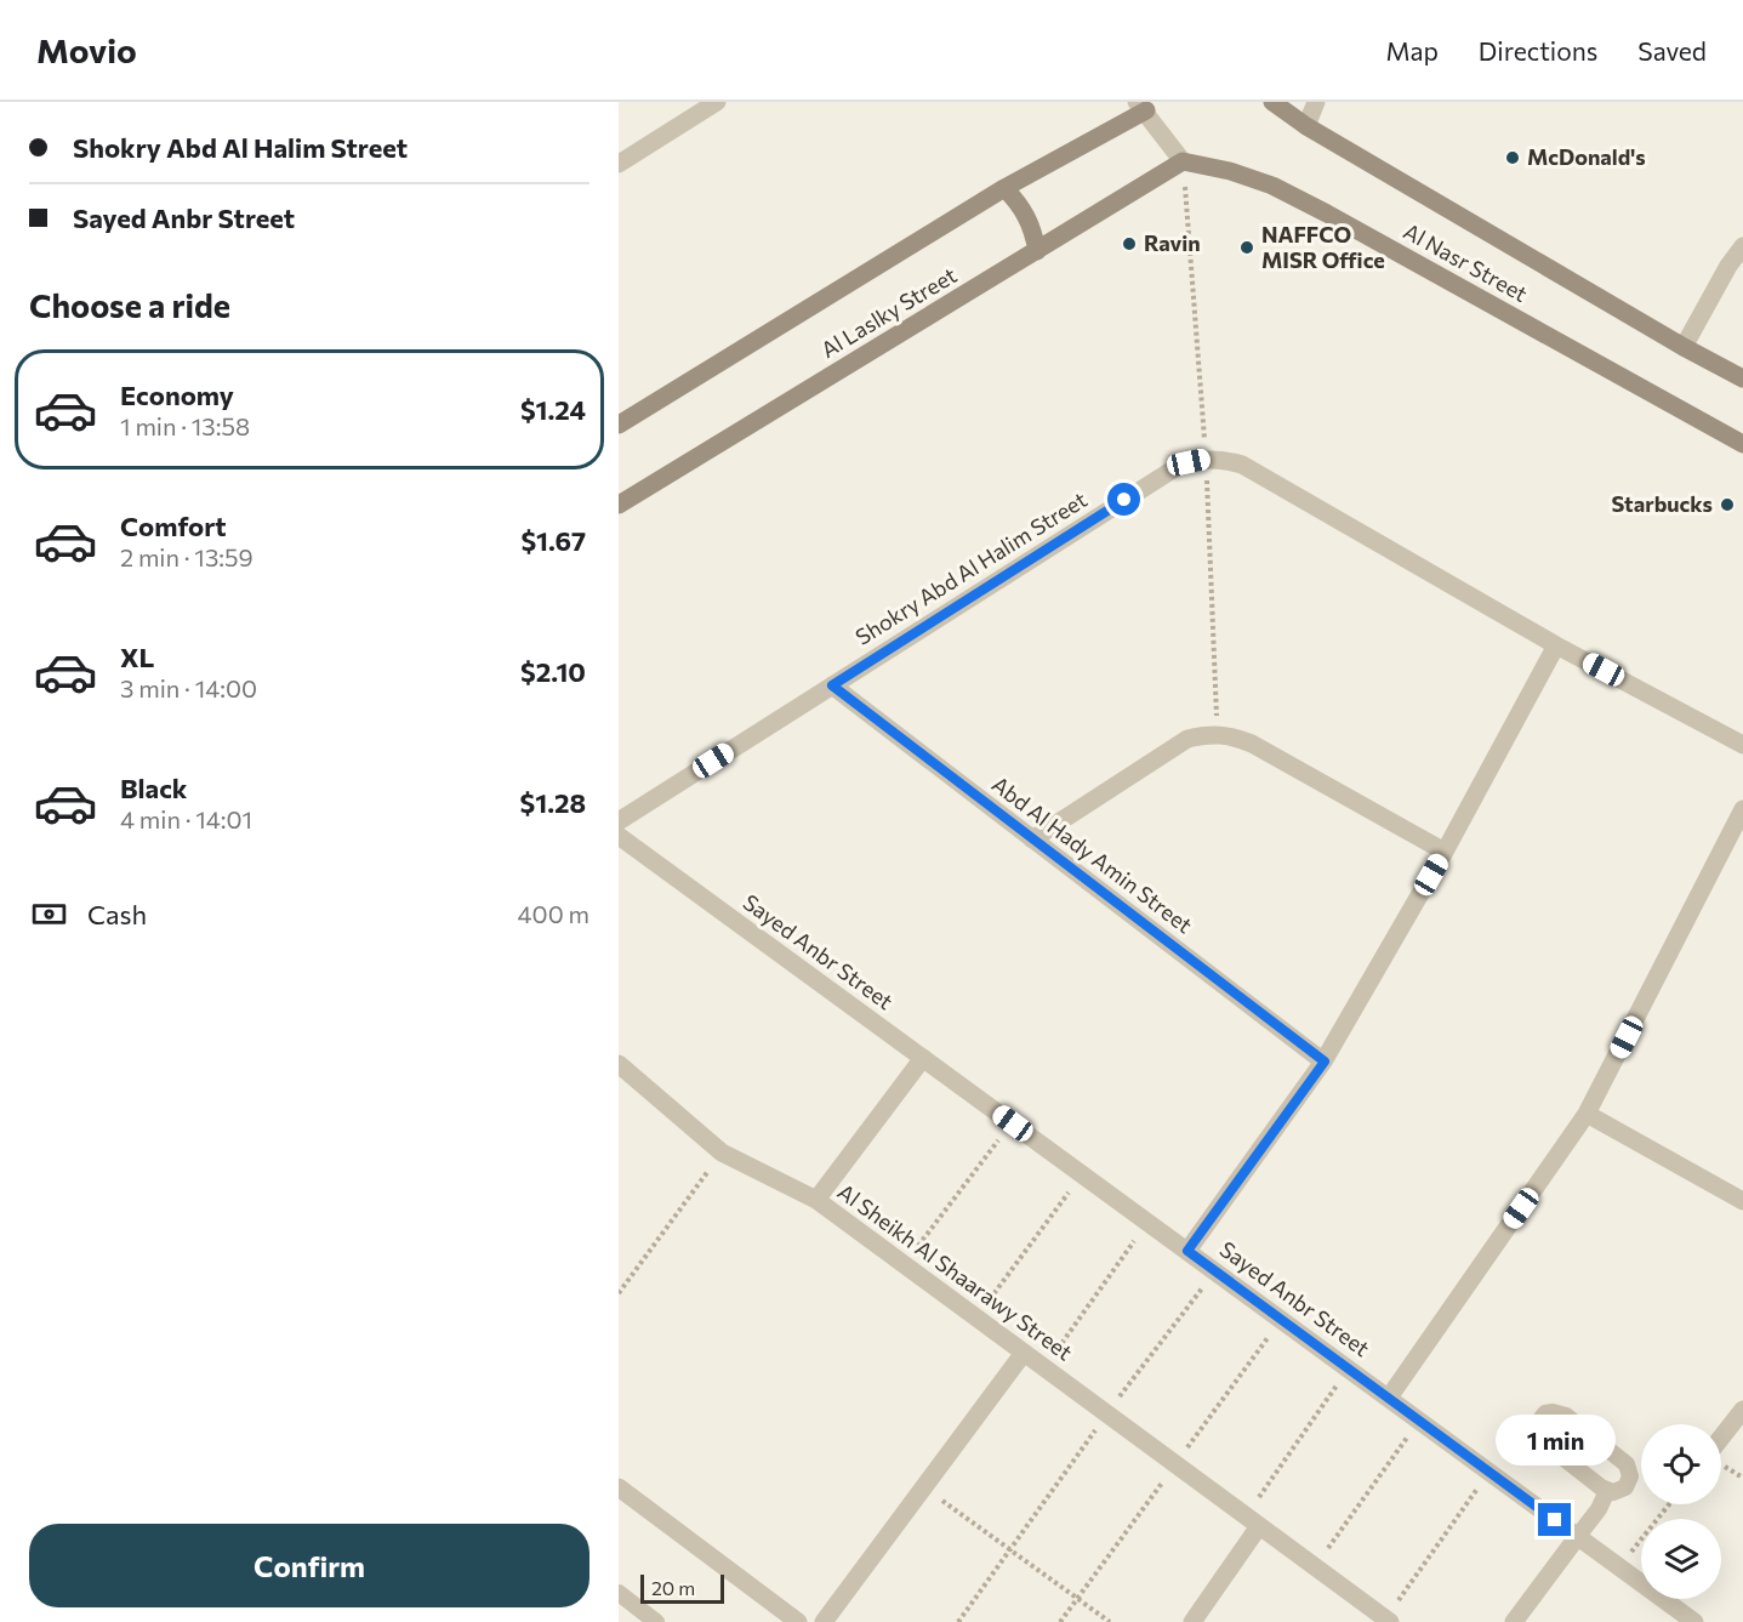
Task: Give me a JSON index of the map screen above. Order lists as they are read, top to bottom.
{
  "streets": {
    "main road": ["Al Nasr Street", "Al Laslky Street"],
    "street": [
      "Shokry Abd Al Halim Street",
      "Abd Al Hady Amin Street",
      "Sayed Anbr Street",
      "Al Sheikh Al Shaarawy Street"
    ]
  },
  "crossings": [
    ["Al Nasr Street", "Al Laslky Street"],
    ["Shokry Abd Al Halim Street", "Abd Al Hady Amin Street"]
  ],
  "places": [
    "McDonald's",
    "Ravin",
    "NAFFCO MISR Office",
    "Starbucks"
  ],
  "scale_bar": "20 m",
  "page": {
    "header": "Movio",
    "nav": ["Map", "Directions", "Saved"],
    "banner": ["Shokry Abd Al Halim Street", "Sayed Anbr Street"],
    "heading": "Choose a ride",
    "list": [
      {
        "name": "Economy",
        "note": "1 min · 13:58",
        "value": "$1.24"
      },
      {
        "name": "Comfort",
        "note": "2 min · 13:59",
        "value": "$1.67"
      },
      {
        "name": "XL",
        "note": "3 min · 14:00",
        "value": "$2.10"
      },
      {
        "name": "Black",
        "note": "4 min · 14:01",
        "value": "$1.28"
      }
    ],
    "pay": ["Cash", "400 m"],
    "bubble": "1 min",
    "buttons": "Confirm",
    "scale": "20 m"
  }
}
